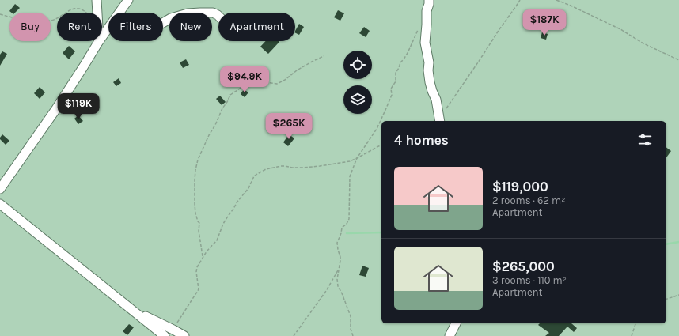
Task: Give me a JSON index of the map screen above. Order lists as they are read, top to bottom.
{
  "page": {
    "price": [
      "$187K",
      "$94.9K",
      "$119K",
      "$265K"
    ],
    "chip": [
      "Buy",
      "Rent",
      "Filters",
      "New",
      "Apartment"
    ],
    "heading": "4 homes",
    "list": [
      {
        "name": "$119,000",
        "note": "2 rooms · 62 m² · Apartment"
      },
      {
        "name": "$265,000",
        "note": "3 rooms · 110 m² · Apartment"
      }
    ]
  }
}
